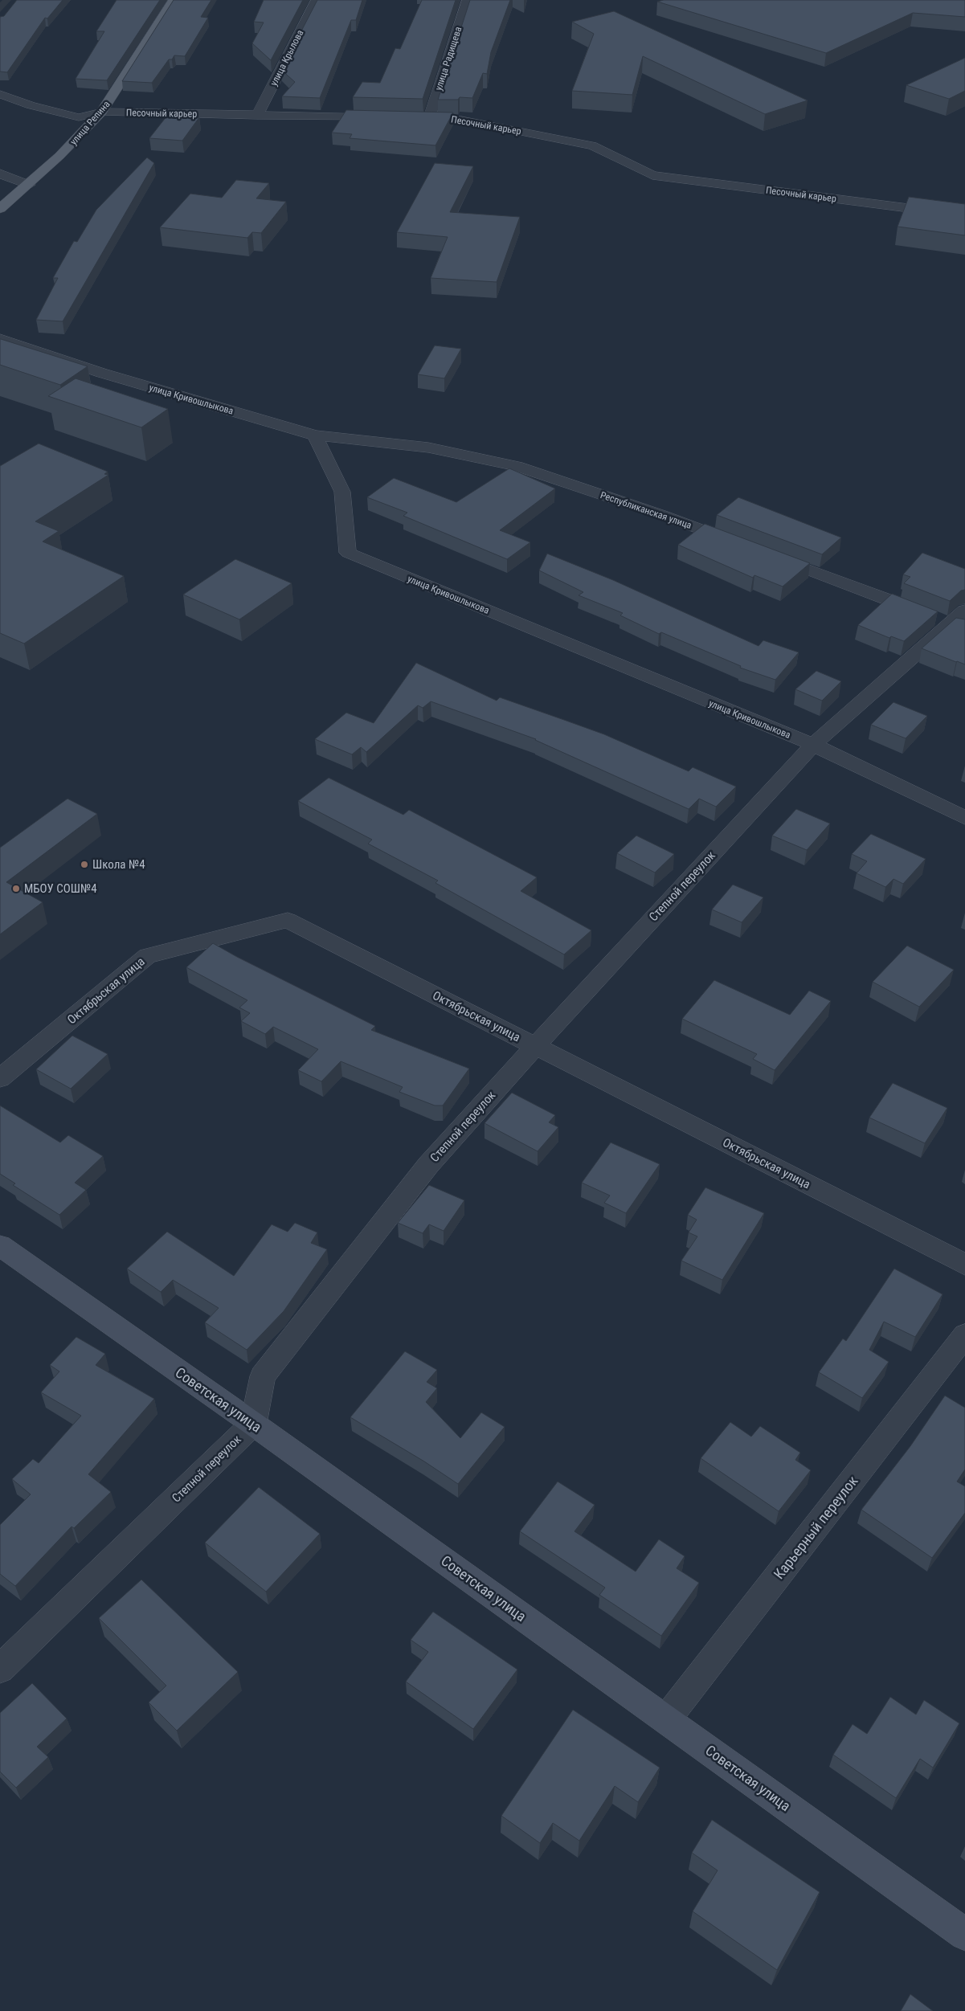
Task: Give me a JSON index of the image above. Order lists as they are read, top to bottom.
{
  "streets": {
    "main road": ["улица Репина", "Советская улица"],
    "street": [
      "улица Крылова",
      "улица Радищева",
      "Песочный карьер",
      "улица Кривошлыкова",
      "Республиканская улица",
      "Степной переулок",
      "Октябрьская улица",
      "Карьерный переулок"
    ]
  },
  "crossings": [
    ["улица Крылова", "Песочный карьер"],
    ["улица Радищева", "Песочный карьер"],
    ["Песочный карьер", "улица Репина"],
    ["улица Кривошлыкова", "Республиканская улица"],
    ["улица Кривошлыкова", "Степной переулок"],
    ["Степной переулок", "Октябрьская улица"],
    ["Степной переулок", "Советская улица"],
    ["Советская улица", "Карьерный переулок"]
  ],
  "places": ["Школа №4", "МБОУ СОШ№4"]
}
